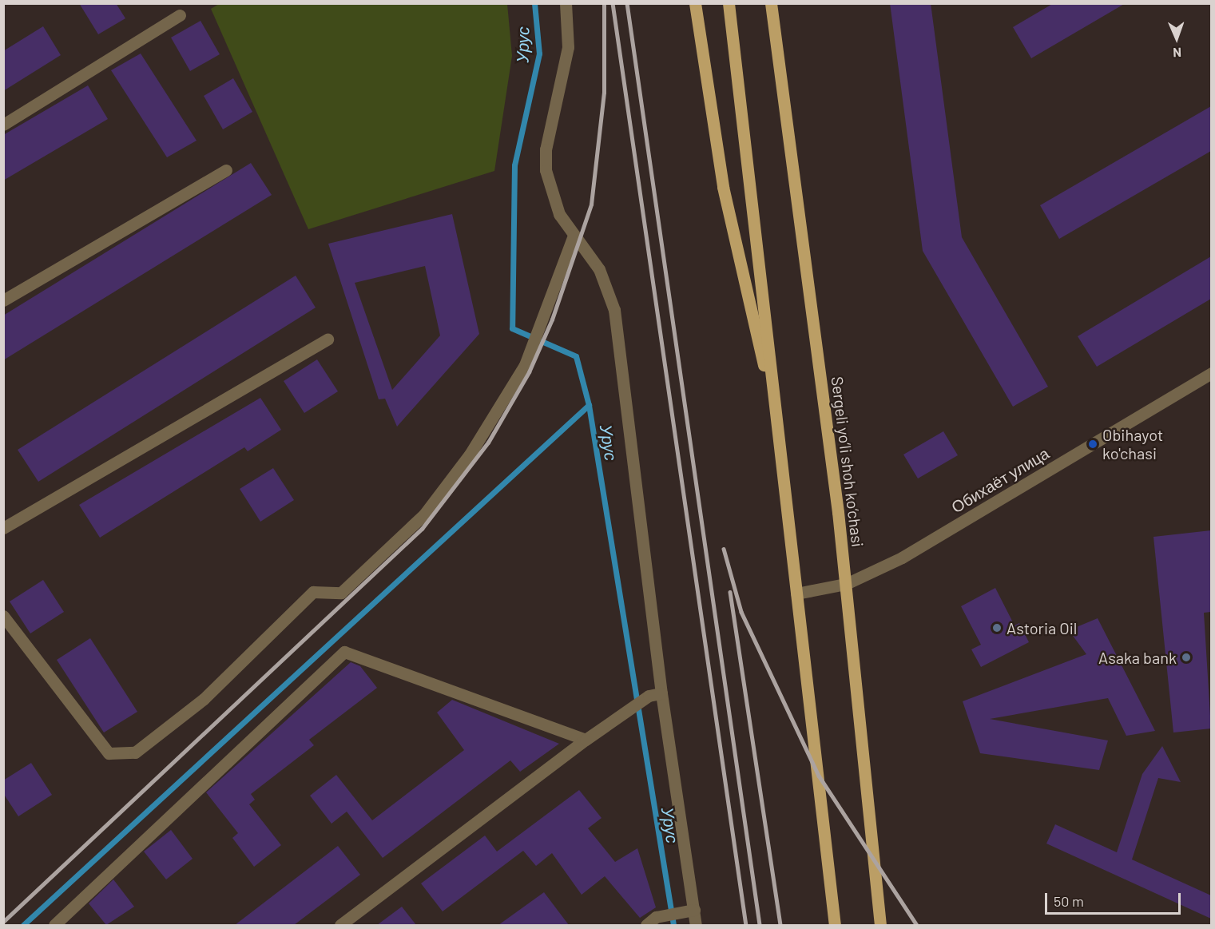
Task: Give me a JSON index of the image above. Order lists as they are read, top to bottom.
{
  "streets": {
    "main road": ["Sergeli yo‘li shoh ko‘chasi"],
    "street": ["Обихаёт улица"]
  },
  "crossings": [
    ["Sergeli yo‘li shoh ko‘chasi", "Обихаёт улица"]
  ],
  "water": ["Урус"],
  "places": ["Obihayot ko'chasi", "Astoria Oil", "Asaka bank"],
  "scale_bar": "50 m",
  "north": "bottom"
}
